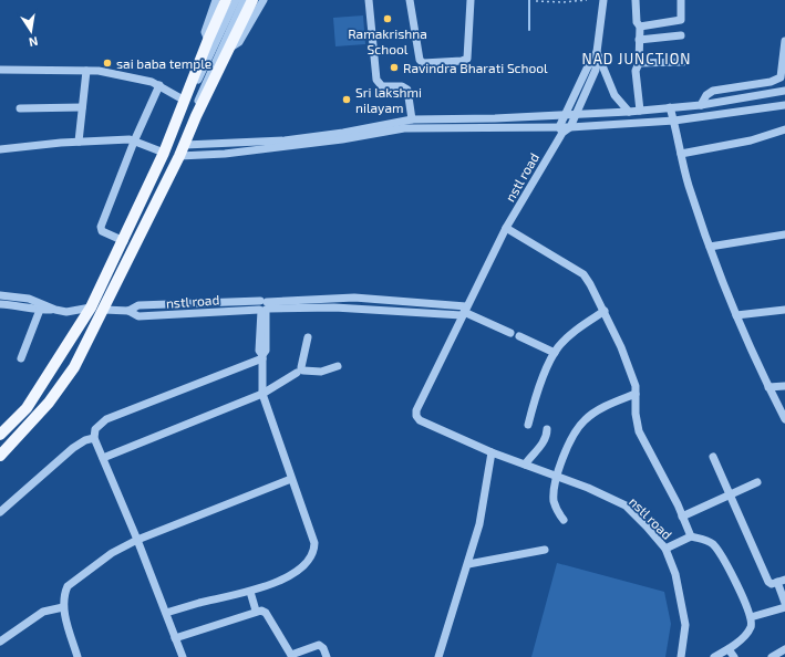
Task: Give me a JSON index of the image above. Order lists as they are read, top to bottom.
{
  "streets": {
    "street": ["nstl road"]
  },
  "districts": ["NAD JUNCTION"],
  "places": [
    "Ramakrishna School",
    "sai baba temple",
    "Ravindra Bharati School",
    "Sri lakshmi nilayam"
  ],
  "north": "bottom"
}
